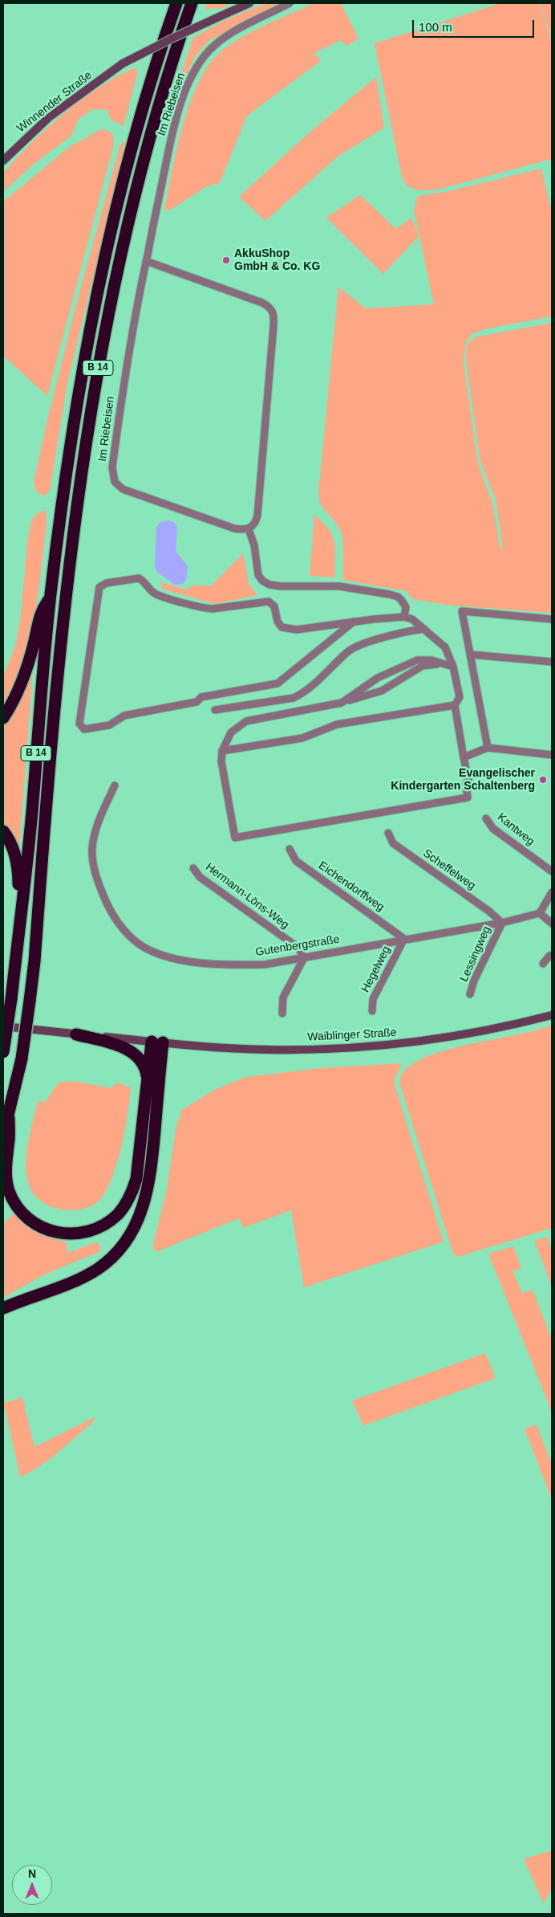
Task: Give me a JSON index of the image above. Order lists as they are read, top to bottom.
{
  "streets": {
    "highway": ["B 14"],
    "street": [
      "Winnender Straße",
      "Im Riebeisen",
      "Kantweg",
      "Scheffelweg",
      "Eichendorffweg",
      "Hermann-Löns-Weg",
      "Gutenbergstraße",
      "Lessingweg",
      "Hegelweg",
      "Waiblinger Straße"
    ]
  },
  "crossings": [
    ["Scheffelweg", "Gutenbergstraße"],
    ["Scheffelweg", "Lessingweg"],
    ["Eichendorffweg", "Gutenbergstraße"],
    ["Eichendorffweg", "Hegelweg"],
    ["Hermann-Löns-Weg", "Gutenbergstraße"],
    ["Gutenbergstraße", "Lessingweg"],
    ["Gutenbergstraße", "Hegelweg"]
  ],
  "places": ["AkkuShop GmbH & Co. KG", "Evangelischer Kindergarten Schaltenberg"],
  "scale_bar": "100 m",
  "north": "top"
}
